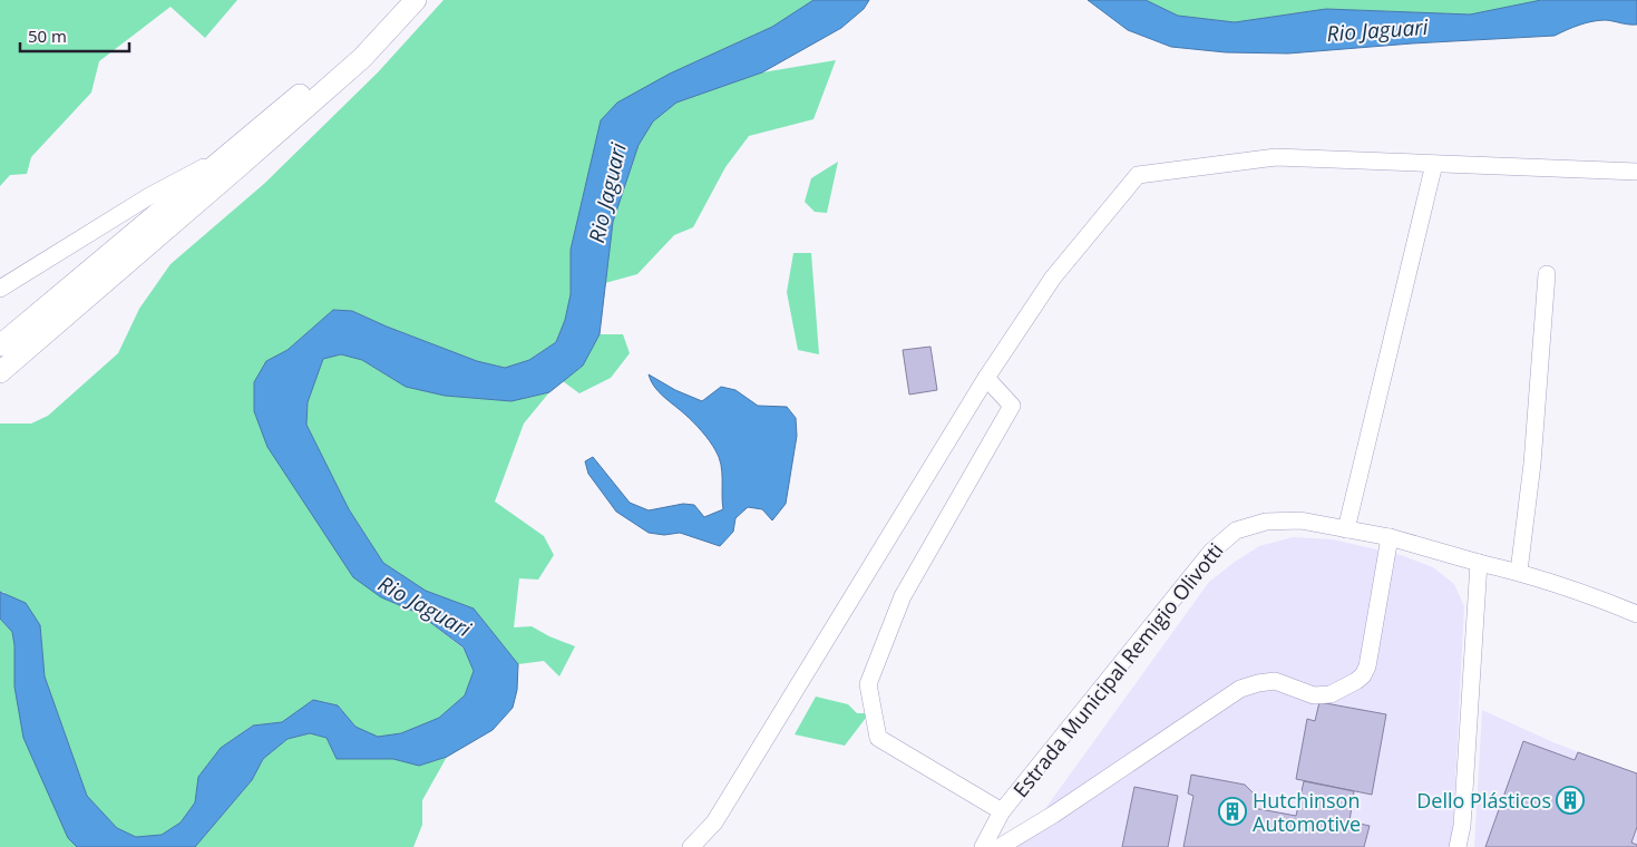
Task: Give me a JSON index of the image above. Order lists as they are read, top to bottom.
{
  "streets": {
    "street": ["Estrada Municipal Remigio Olivotti"]
  },
  "water": ["Rio Jaguari"],
  "places": {
    "building": ["Dello Plásticos", "Hutchinson Automotive"]
  },
  "scale_bar": "50 m"
}
